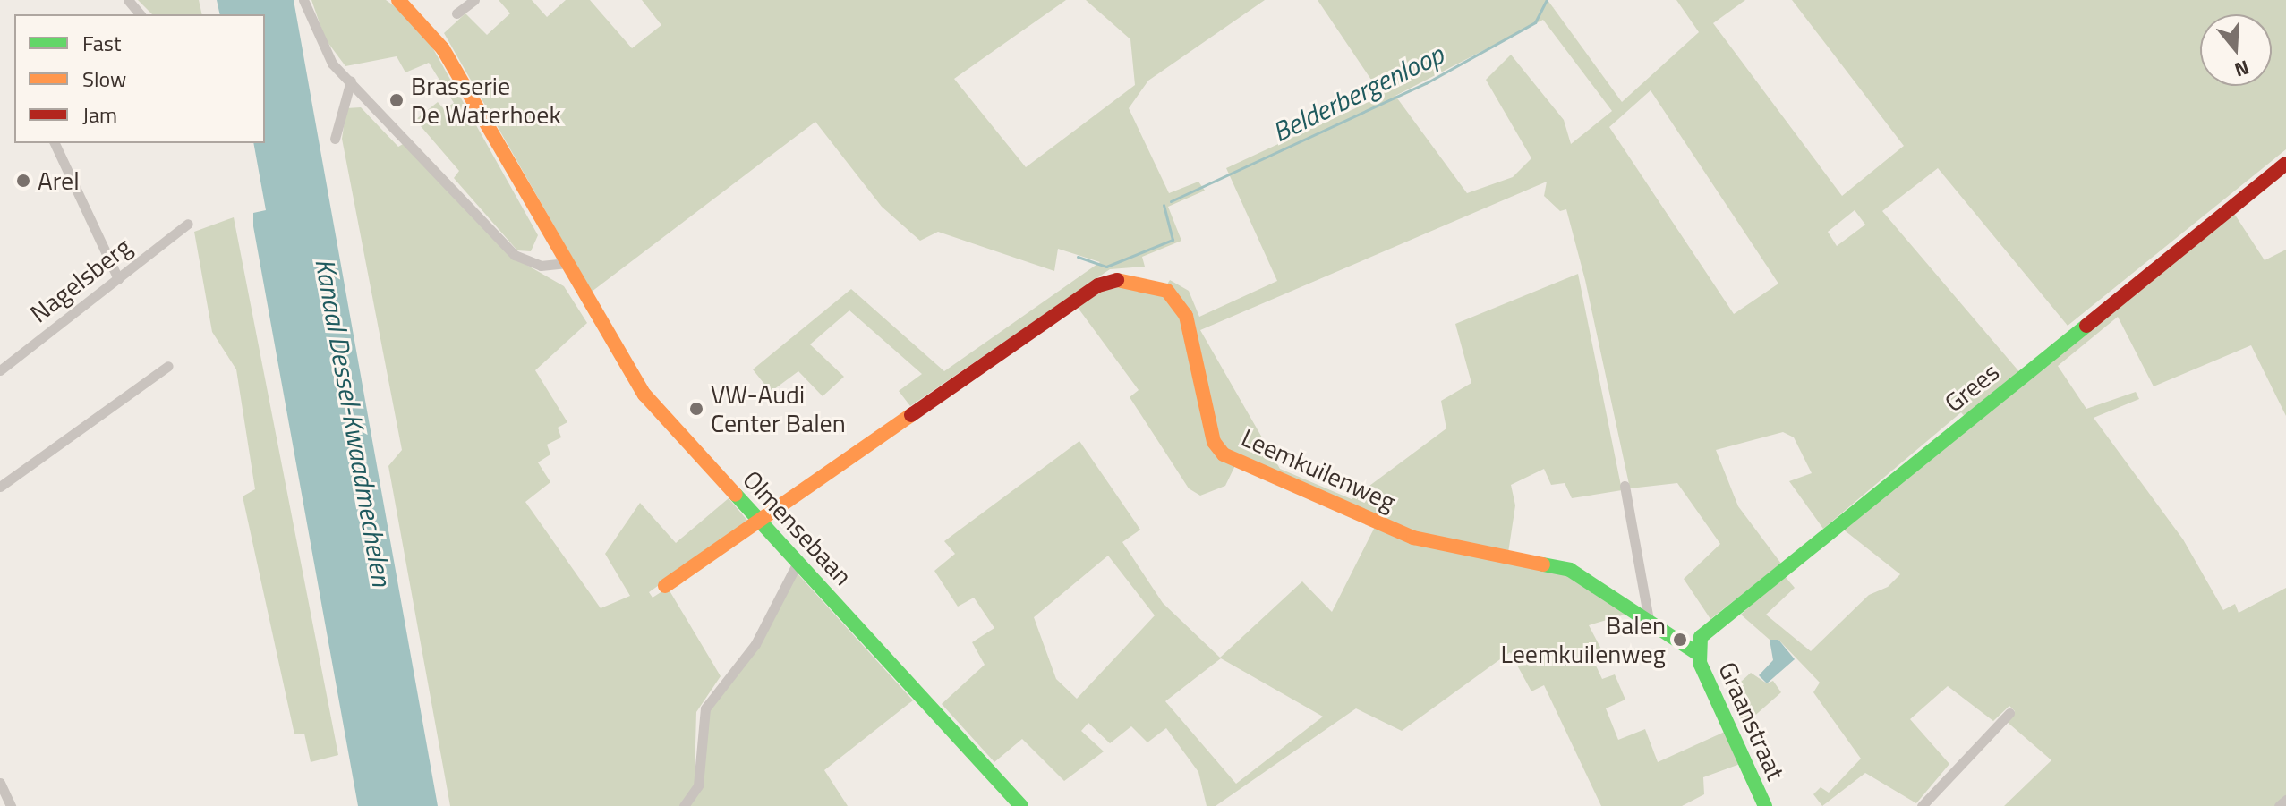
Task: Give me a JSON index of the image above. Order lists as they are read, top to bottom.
{
  "streets": {
    "street": [
      "Nagelsberg",
      "Grees",
      "Leemkuilenweg",
      "Olmensebaan",
      "Graanstraat"
    ]
  },
  "crossings": [
    ["Grees", "Leemkuilenweg"],
    ["Grees", "Graanstraat"],
    ["Leemkuilenweg", "Olmensebaan"],
    ["Leemkuilenweg", "Graanstraat"]
  ],
  "water": ["Belderbergenloop", "Kanaal Dessel-Kwaadmechelen"],
  "places": [
    "Brasserie De Waterhoek",
    "Arel",
    "VW-Audi Center Balen",
    "Balen Leemkuilenweg"
  ],
  "legend": ["Fast", "Slow", "Jam"],
  "north": "bottom"
}
